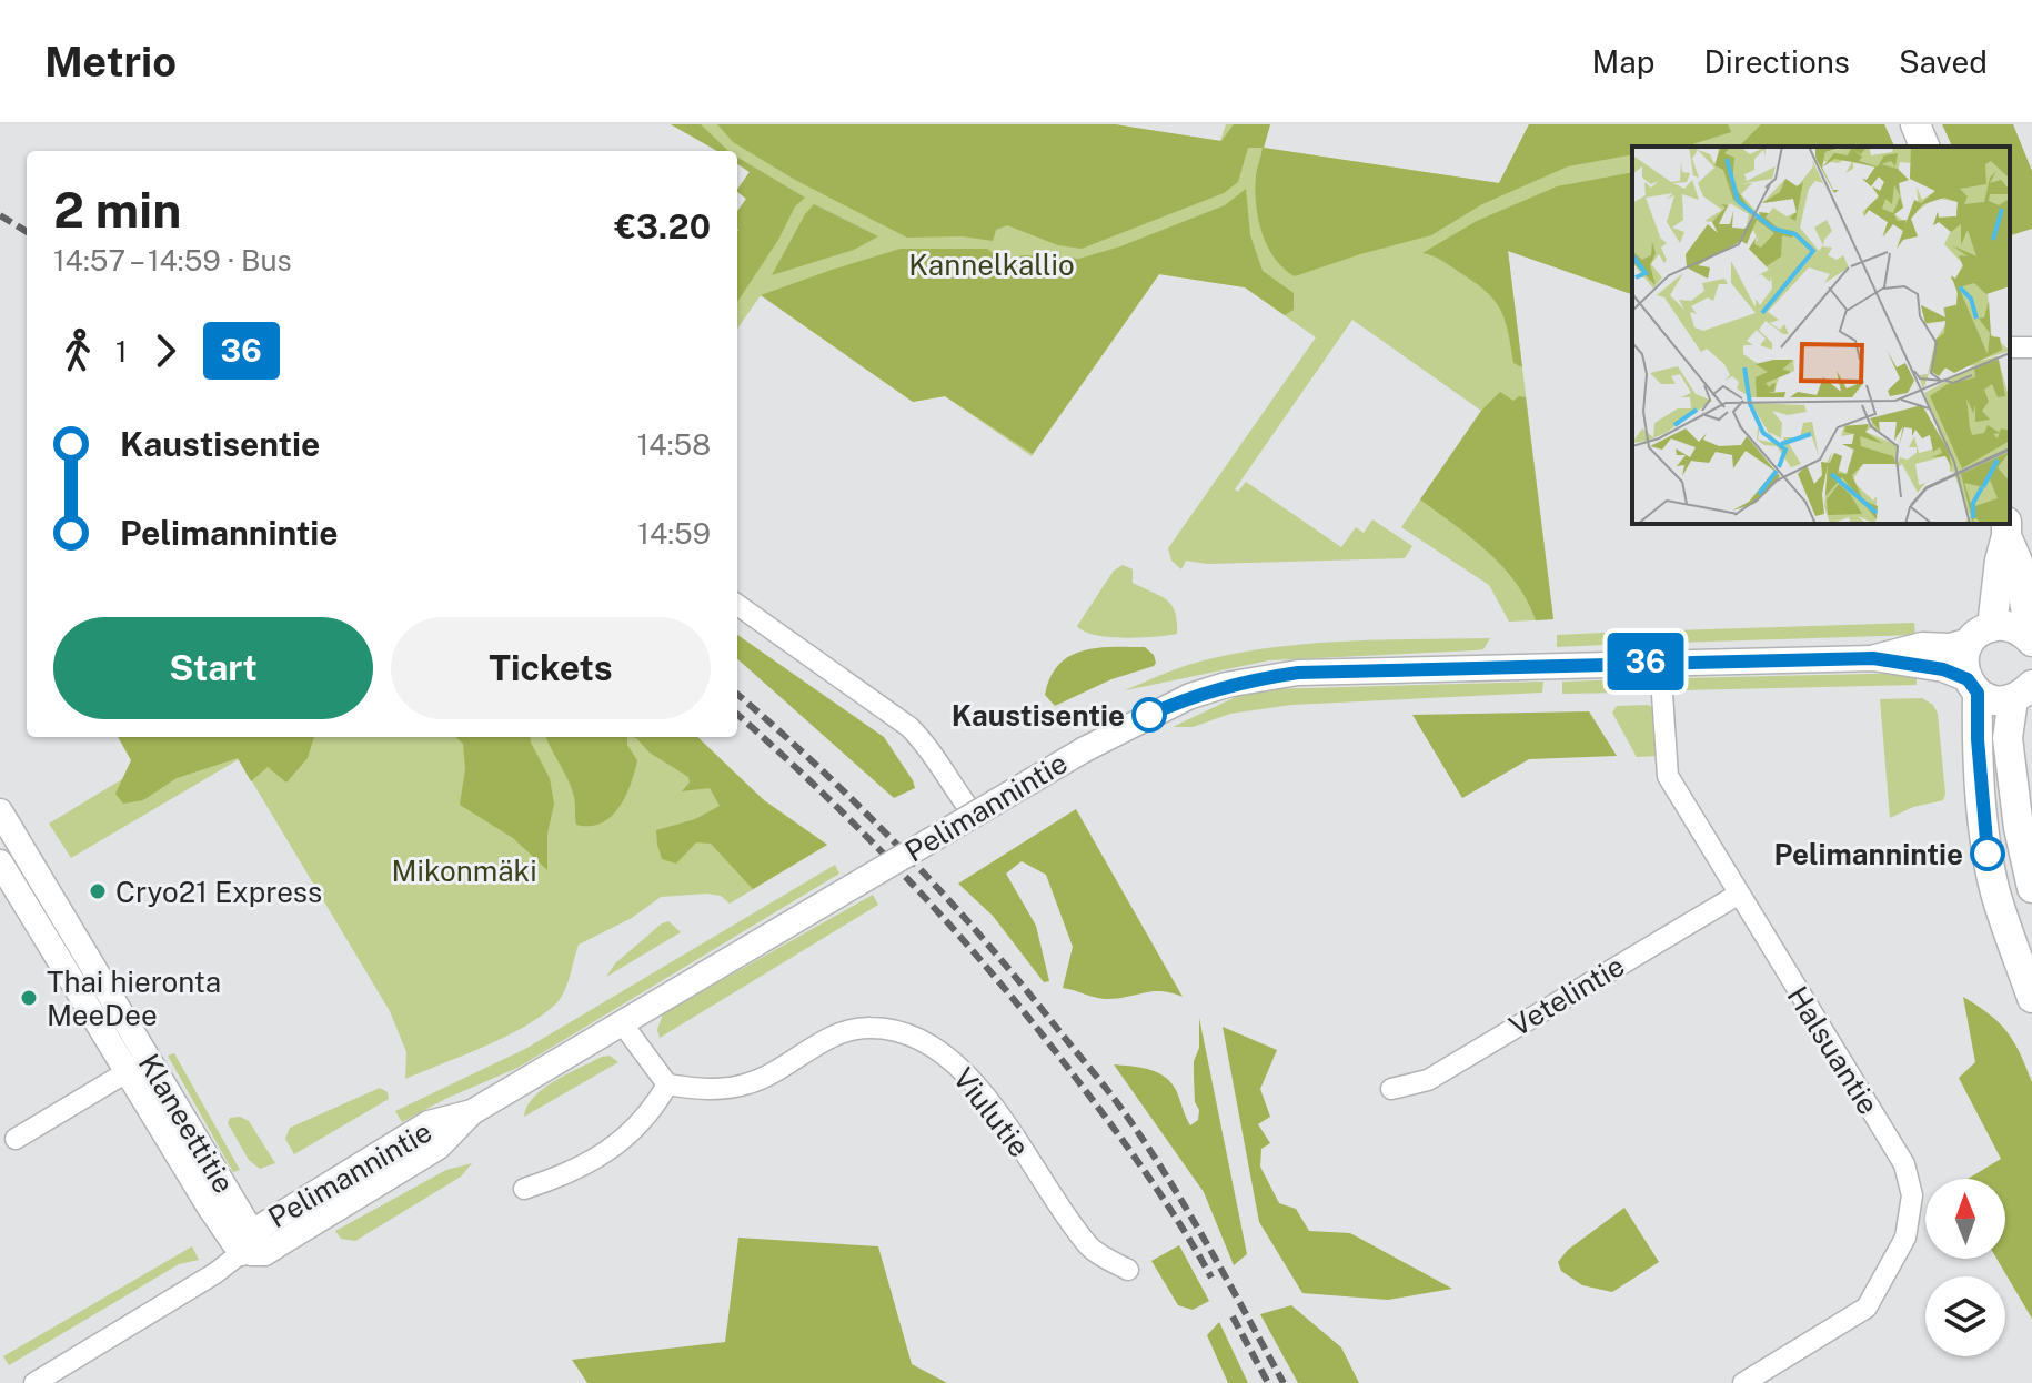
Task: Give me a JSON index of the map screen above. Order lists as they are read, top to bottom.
{
  "streets": {
    "street": [
      "Pelimannintie",
      "Vetelintie",
      "Halsuantie",
      "Viulutie",
      "Klaneettitie"
    ]
  },
  "crossings": [
    ["Pelimannintie", "Halsuantie"],
    ["Pelimannintie", "Klaneettitie"],
    ["Vetelintie", "Halsuantie"]
  ],
  "parks": ["Kannelkallio", "Mikonmäki"],
  "places": [
    "Kaustisentie",
    "Pelimannintie",
    "Cryo21 Express",
    "Thai hieronta MeeDee"
  ],
  "lines": ["bus line 36"],
  "north": "top",
  "page": {
    "header": "Metrio",
    "nav": ["Map", "Directions", "Saved"],
    "on_map": "36",
    "heading": ["2 min", "14:57 – 14:59 · Bus", "€3.20"],
    "legs": ["1", "36"],
    "list": [
      {
        "name": "Kaustisentie",
        "value": "14:58"
      },
      {
        "name": "Pelimannintie",
        "value": "14:59"
      }
    ],
    "buttons": ["Start", "Tickets"]
  }
}
